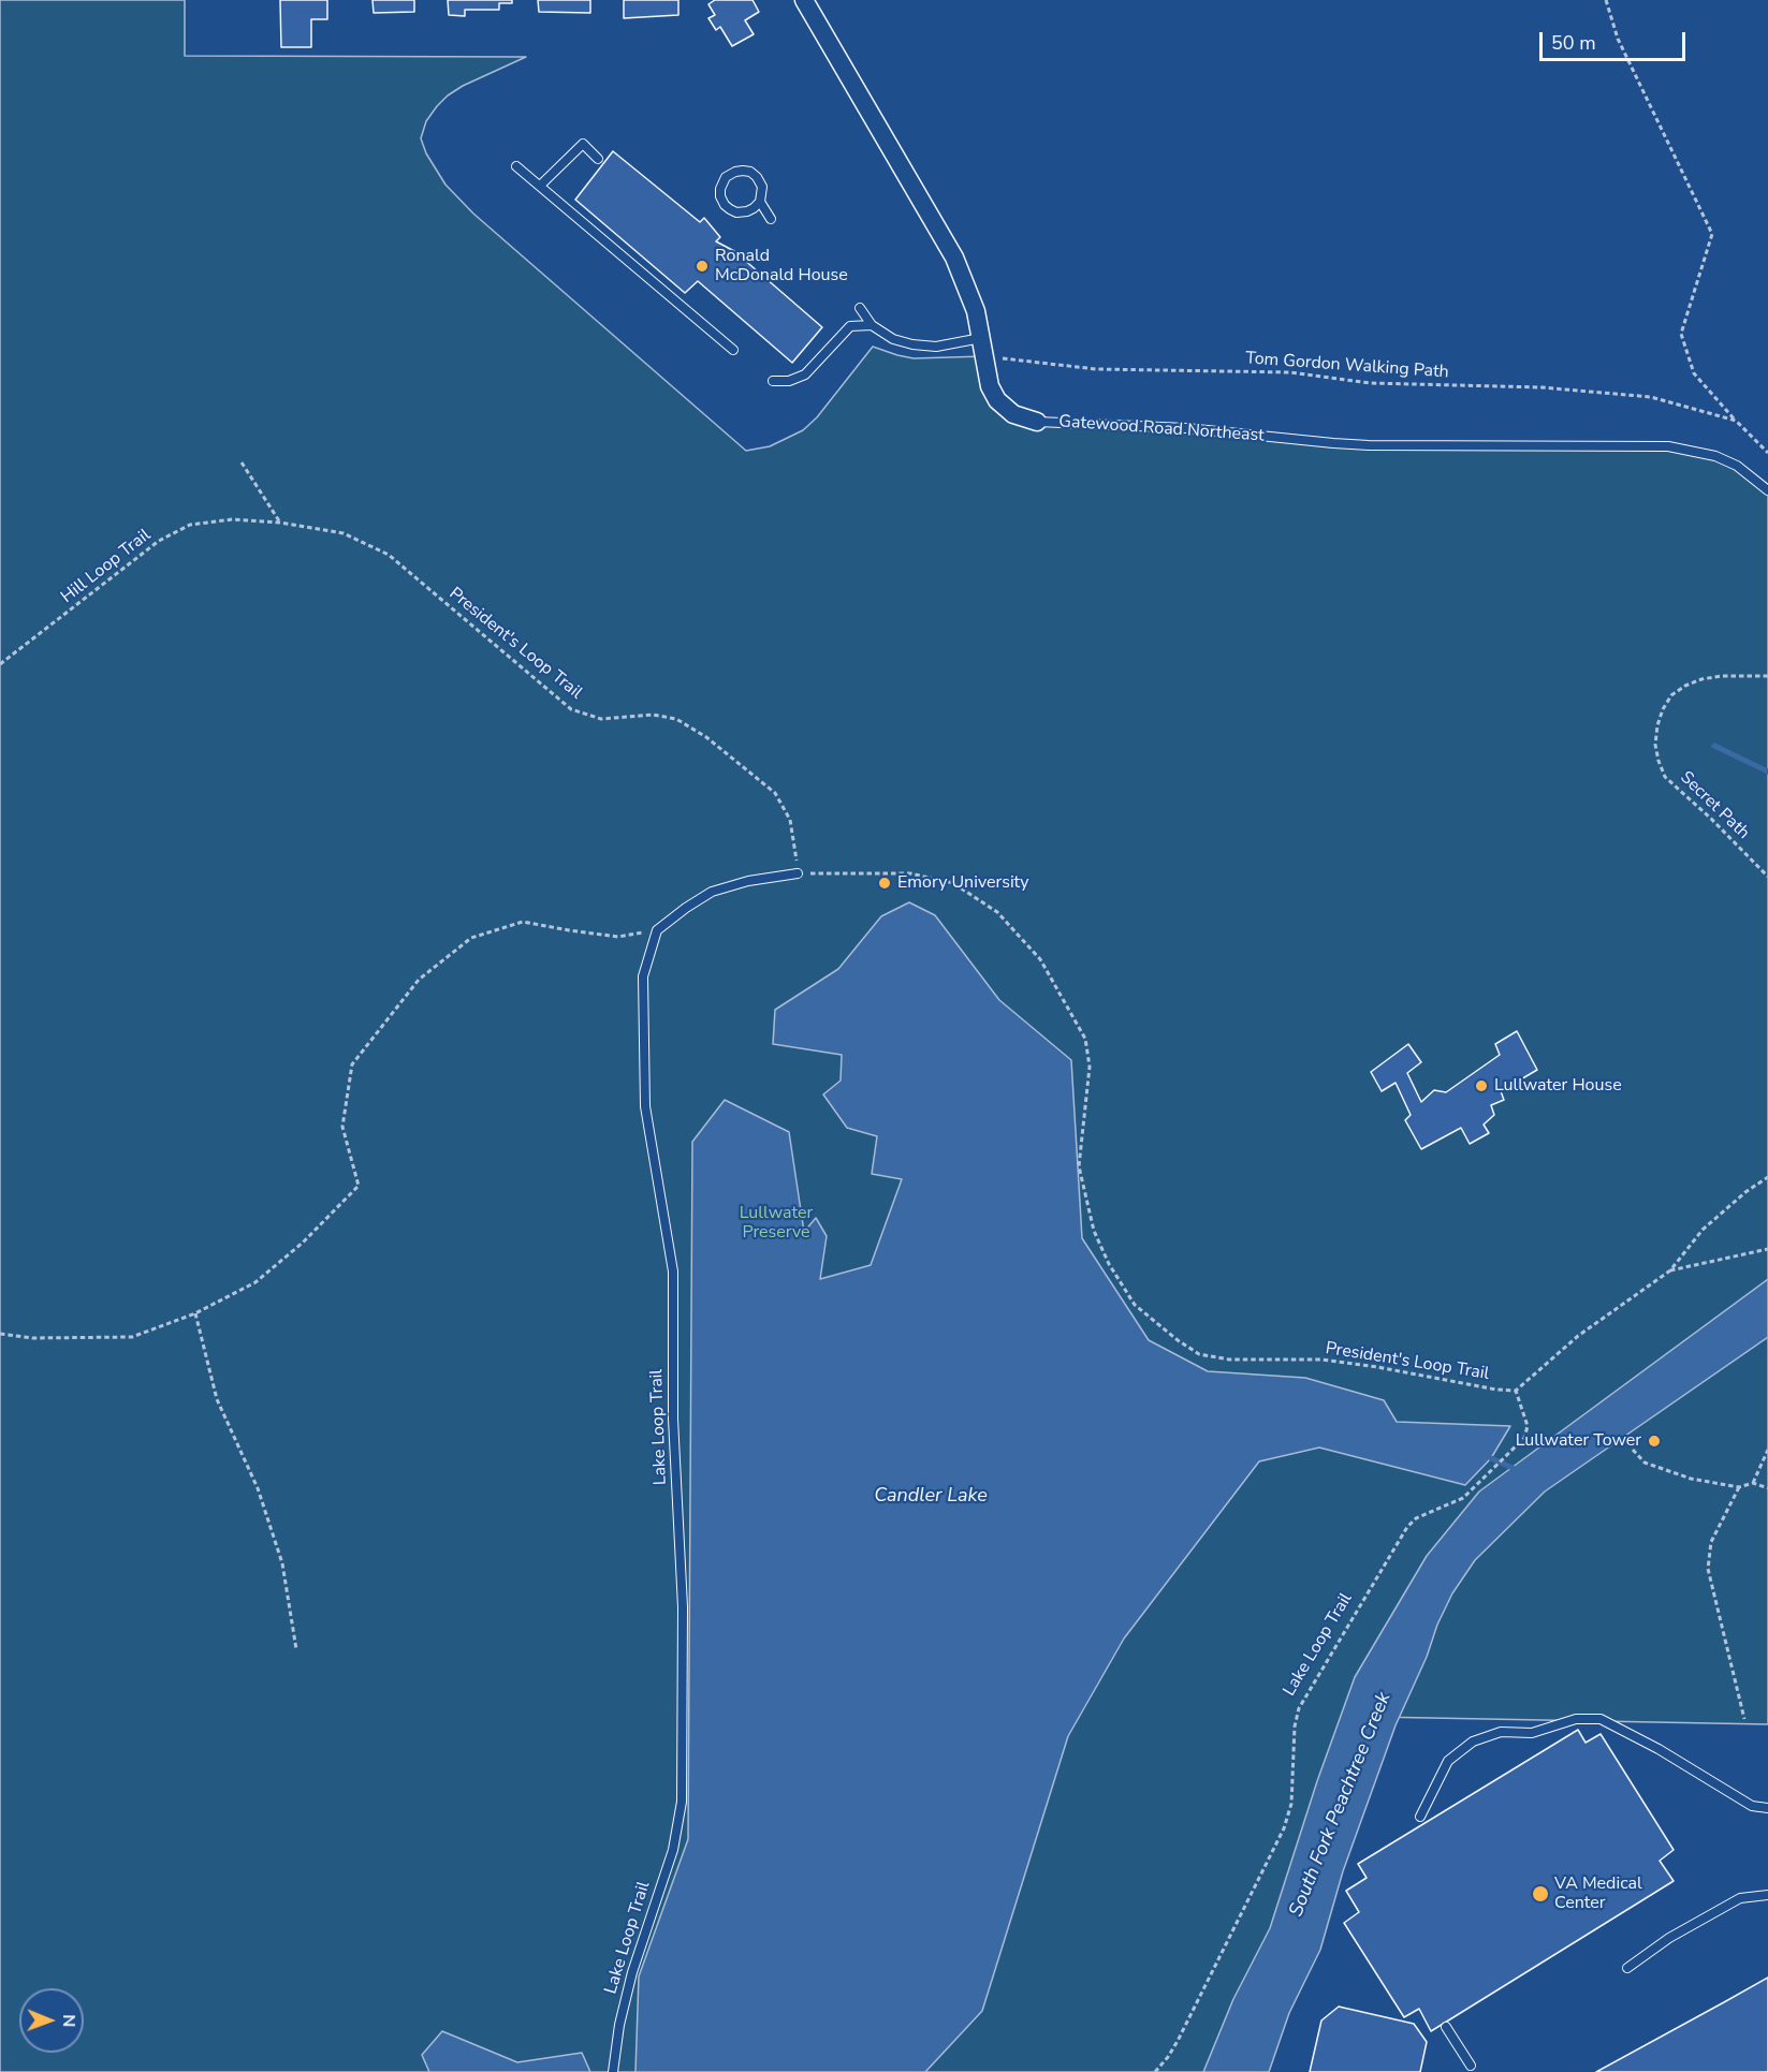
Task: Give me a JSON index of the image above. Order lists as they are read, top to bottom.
{
  "streets": {
    "street": ["Gatewood Road Northeast"],
    "lane": ["Lake Loop Trail"],
    "path": [
      "Tom Gordon Walking Path",
      "Hill Loop Trail",
      "President's Loop Trail",
      "Secret Path"
    ]
  },
  "crossings": [
    ["Tom Gordon Walking Path", "Gatewood Road Northeast"],
    ["Hill Loop Trail", "President's Loop Trail"],
    ["President's Loop Trail", "Lake Loop Trail"]
  ],
  "water": ["Candler Lake", "South Fork Peachtree Creek"],
  "parks": ["Lullwater Preserve"],
  "places": [
    "Ronald McDonald House",
    "Emory University",
    "Lullwater House",
    "Lullwater Tower",
    "VA Medical Center"
  ],
  "scale_bar": "50 m",
  "north": "right"
}
